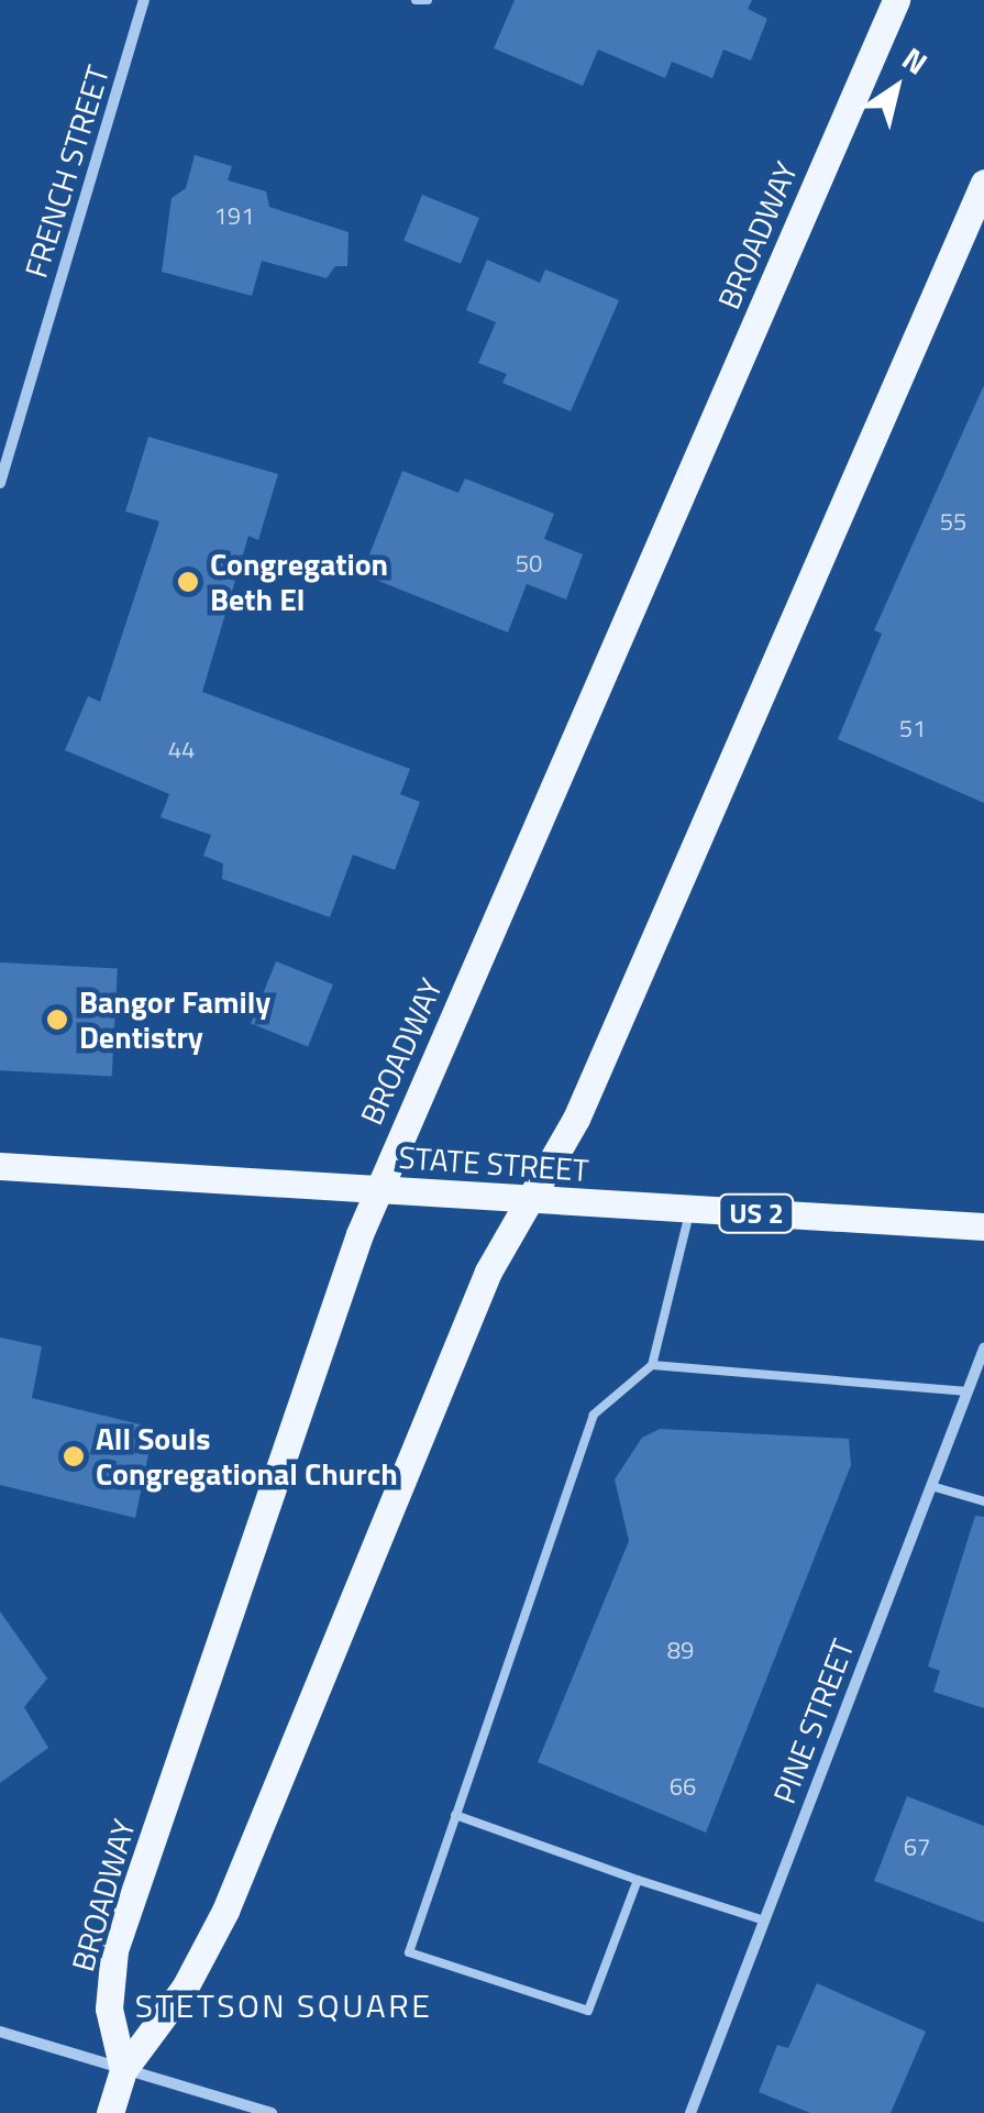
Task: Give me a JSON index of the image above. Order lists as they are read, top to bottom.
{
  "streets": {
    "main road": ["BROADWAY", "STATE STREET", "US 2"],
    "street": ["FRENCH STREET", "PINE STREET"]
  },
  "crossings": [
    ["BROADWAY", "STATE STREET"]
  ],
  "districts": ["STETSON SQUARE"],
  "places": ["Congregation Beth El", "Bangor Family Dentistry", "All Souls Congregational Church"],
  "house_numbers": [
    "191",
    "55",
    "50",
    "51",
    "44",
    "89",
    "66",
    "67"
  ],
  "north": "top right"
}
